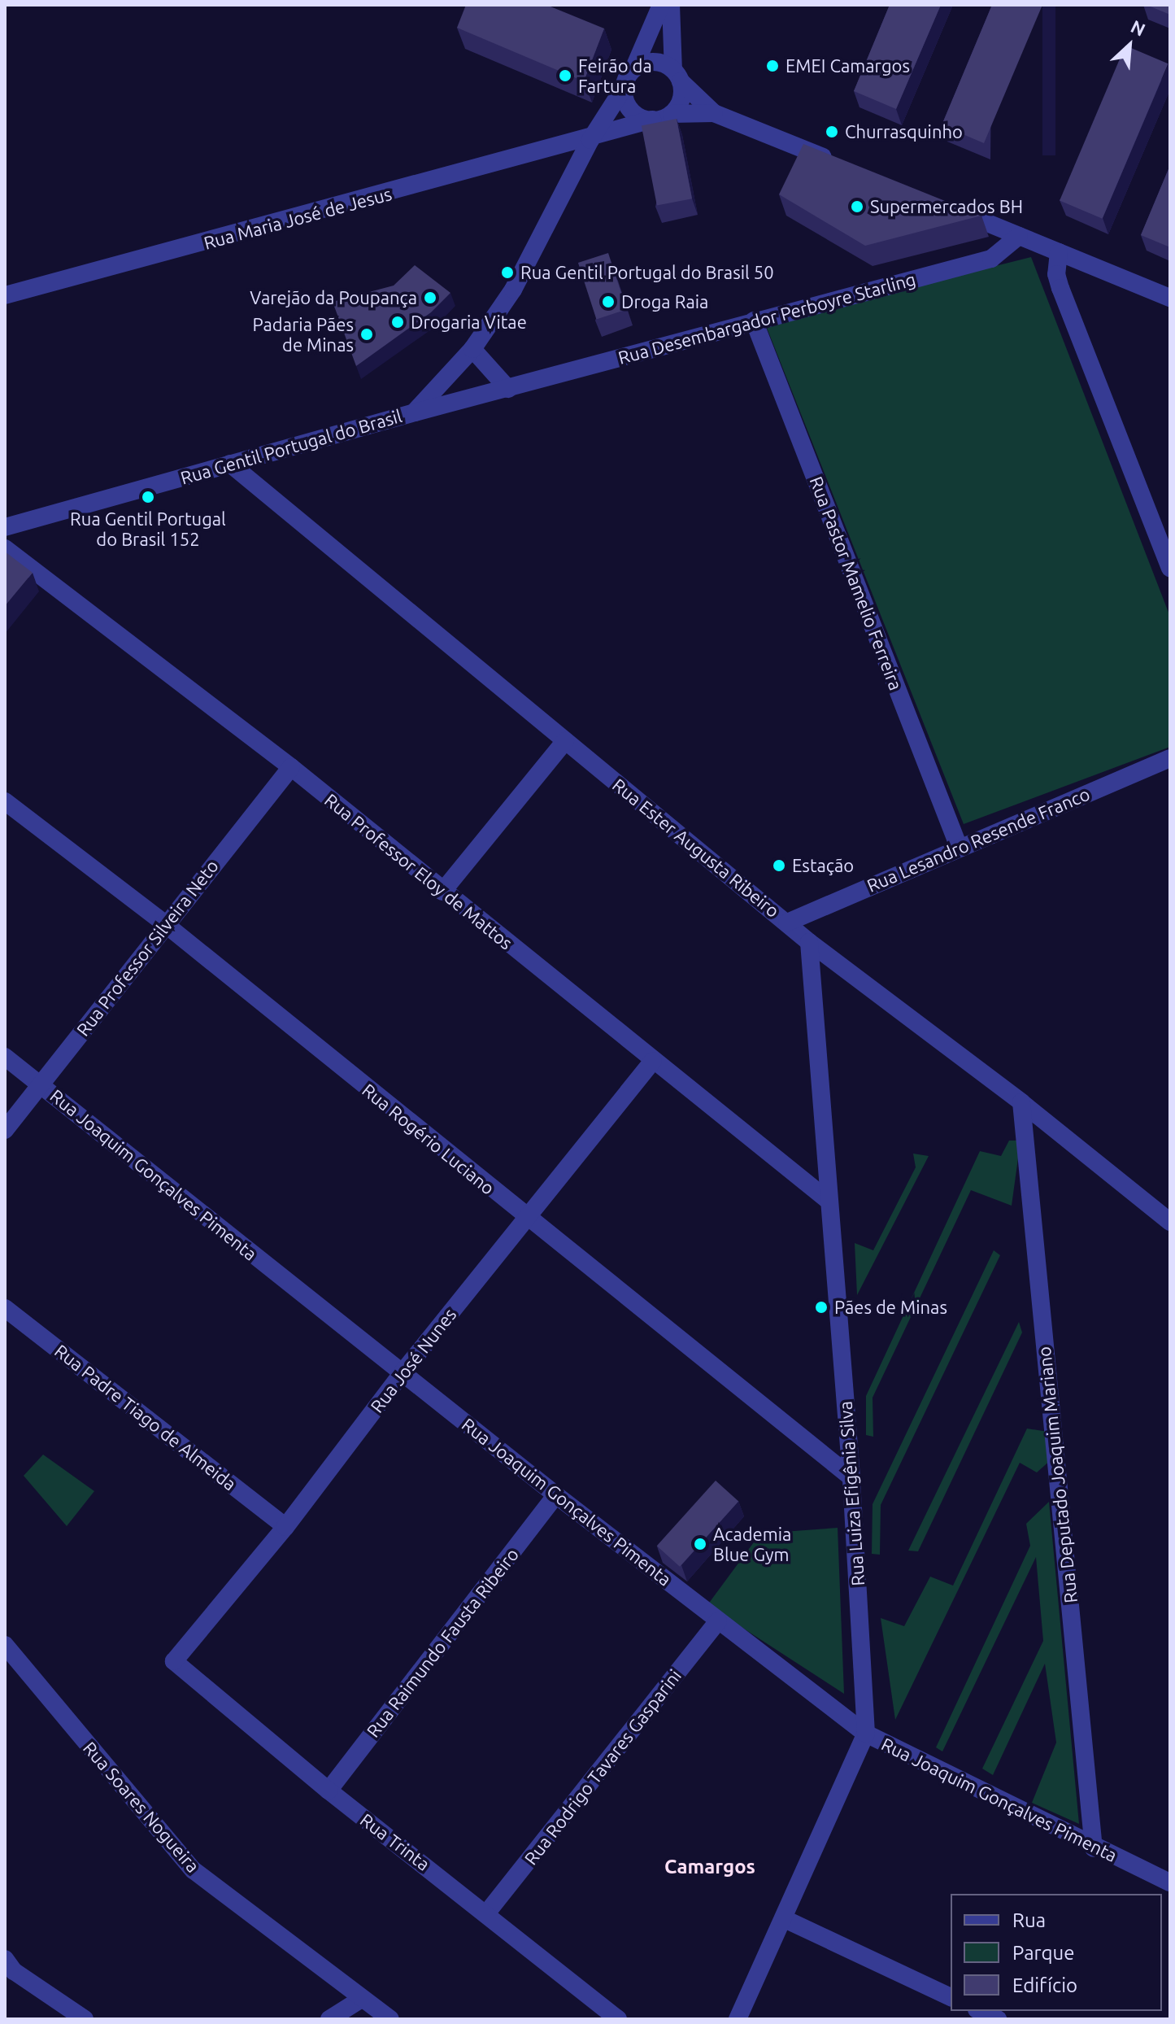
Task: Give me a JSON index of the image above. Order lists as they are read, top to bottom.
{
  "streets": {
    "street": [
      "Rua Maria José de Jesus",
      "Rua Desembargador Perboyre Starling",
      "Rua Gentil Portugal do Brasil",
      "Rua Pastor Mamelio Ferreira",
      "Rua Lesandro Resende Franco",
      "Rua Ester Augusta Ribeiro",
      "Rua Professor Eloy de Mattos",
      "Rua Professor Silveira Neto",
      "Rua Rogério Luciano",
      "Rua Joaquim Gonçalves Pimenta",
      "Rua José Nunes",
      "Rua Padre Tiago de Almeida",
      "Rua Deputado Joaquim Mariano",
      "Rua Luiza Efigênia Silva",
      "Rua Raimundo Fausta Ribeiro",
      "Rua Rodrigo Tavares Gasparini",
      "Rua Soares Nogueira",
      "Rua Trinta"
    ]
  },
  "crossings": [
    ["Rua Maria José de Jesus", "Rua Gentil Portugal do Brasil"],
    ["Rua Desembargador Perboyre Starling", "Rua Gentil Portugal do Brasil"],
    ["Rua Desembargador Perboyre Starling", "Rua Pastor Mamelio Ferreira"],
    ["Rua Gentil Portugal do Brasil", "Rua Ester Augusta Ribeiro"],
    ["Rua Pastor Mamelio Ferreira", "Rua Lesandro Resende Franco"],
    ["Rua Lesandro Resende Franco", "Rua Ester Augusta Ribeiro"],
    ["Rua Ester Augusta Ribeiro", "Rua Deputado Joaquim Mariano"],
    ["Rua Ester Augusta Ribeiro", "Rua Luiza Efigênia Silva"],
    ["Rua Professor Eloy de Mattos", "Rua Professor Silveira Neto"],
    ["Rua Professor Eloy de Mattos", "Rua José Nunes"],
    ["Rua Professor Eloy de Mattos", "Rua Luiza Efigênia Silva"],
    ["Rua Professor Silveira Neto", "Rua Rogério Luciano"],
    ["Rua Professor Silveira Neto", "Rua Joaquim Gonçalves Pimenta"],
    ["Rua Rogério Luciano", "Rua José Nunes"],
    ["Rua Rogério Luciano", "Rua Luiza Efigênia Silva"],
    ["Rua Joaquim Gonçalves Pimenta", "Rua José Nunes"],
    ["Rua Joaquim Gonçalves Pimenta", "Rua Deputado Joaquim Mariano"],
    ["Rua Joaquim Gonçalves Pimenta", "Rua Luiza Efigênia Silva"],
    ["Rua Joaquim Gonçalves Pimenta", "Rua Raimundo Fausta Ribeiro"],
    ["Rua Joaquim Gonçalves Pimenta", "Rua Rodrigo Tavares Gasparini"],
    ["Rua José Nunes", "Rua Padre Tiago de Almeida"],
    ["Rua José Nunes", "Rua Trinta"],
    ["Rua Raimundo Fausta Ribeiro", "Rua Trinta"],
    ["Rua Rodrigo Tavares Gasparini", "Rua Trinta"]
  ],
  "districts": ["Camargos"],
  "places": [
    "EMEI Camargos",
    "Feirão da Fartura",
    "Churrasquinho",
    "Supermercados BH",
    "Rua Gentil Portugal do Brasil 50",
    "Varejão da Poupança",
    "Droga Raia",
    "Drogaria Vitae",
    "Padaria Pães de Minas",
    "Rua Gentil Portugal do Brasil 152",
    "Estação",
    "Pães de Minas",
    "Academia Blue Gym"
  ],
  "legend": ["Rua", "Parque", "Edifício"],
  "north": "top right"
}
